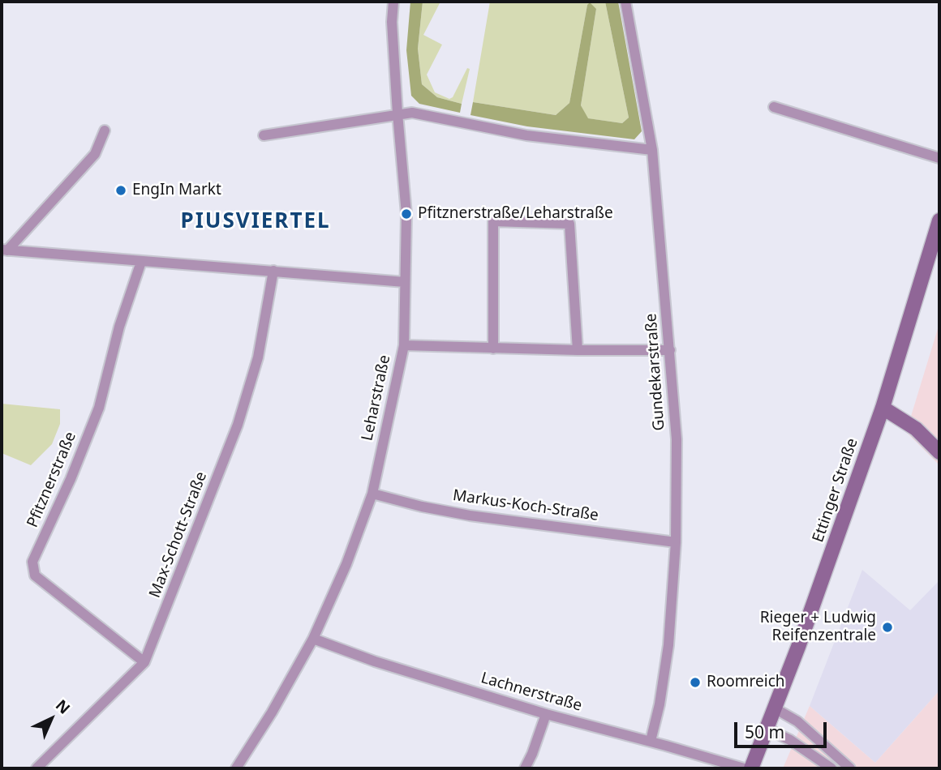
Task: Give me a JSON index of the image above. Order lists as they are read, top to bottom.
{
  "streets": {
    "main road": ["Ettinger Straße"],
    "street": [
      "Gundekarstraße",
      "Leharstraße",
      "Pfitznerstraße",
      "Markus-Koch-Straße",
      "Max-Schott-Straße",
      "Lachnerstraße"
    ]
  },
  "crossings": [
    ["Gundekarstraße", "Markus-Koch-Straße"],
    ["Gundekarstraße", "Lachnerstraße"],
    ["Leharstraße", "Markus-Koch-Straße"],
    ["Leharstraße", "Lachnerstraße"],
    ["Pfitznerstraße", "Max-Schott-Straße"]
  ],
  "districts": ["PIUSVIERTEL"],
  "places": [
    "EngIn Markt",
    "Pfitznerstraße/Leharstraße",
    "Rieger + Ludwig Reifenzentrale",
    "Roomreich"
  ],
  "scale_bar": "50 m",
  "north": "top right"
}
